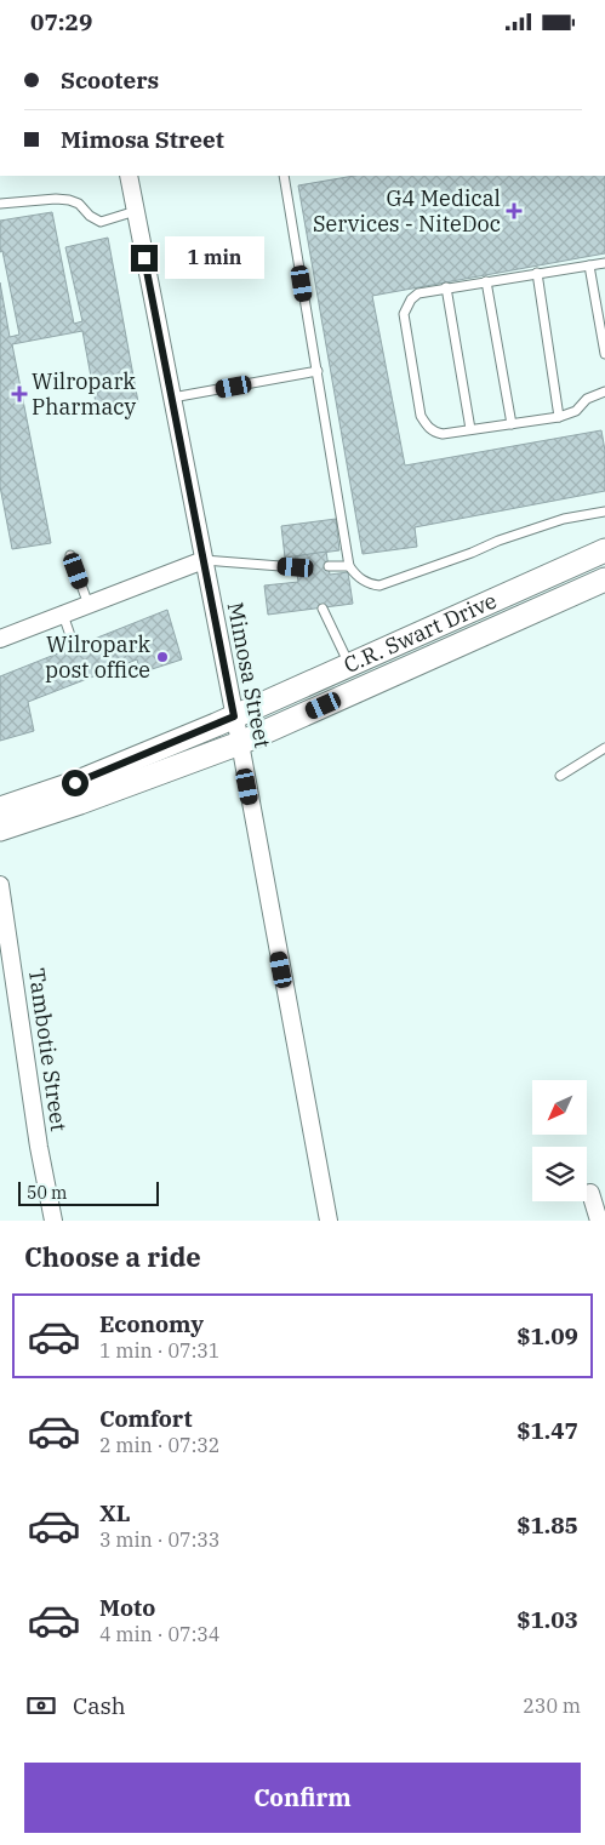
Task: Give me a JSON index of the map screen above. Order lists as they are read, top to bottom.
{
  "streets": {
    "main road": ["C.R. Swart Drive"],
    "street": ["Mimosa Street", "Tambotie Street"]
  },
  "crossings": [
    ["C.R. Swart Drive", "Mimosa Street"]
  ],
  "places": {
    "health": ["G4 Medical Services - NiteDoc", "Wilropark Pharmacy"],
    "other": ["Wilropark post office"]
  },
  "scale_bar": "50 m",
  "north": "bottom left",
  "page": {
    "status": "07:29",
    "banner": ["Scooters", "Mimosa Street"],
    "bubble": "1 min",
    "scale": "50 m",
    "heading": "Choose a ride",
    "list": [
      {
        "name": "Economy",
        "note": "1 min · 07:31",
        "value": "$1.09"
      },
      {
        "name": "Comfort",
        "note": "2 min · 07:32",
        "value": "$1.47"
      },
      {
        "name": "XL",
        "note": "3 min · 07:33",
        "value": "$1.85"
      },
      {
        "name": "Moto",
        "note": "4 min · 07:34",
        "value": "$1.03"
      }
    ],
    "pay": ["Cash", "230 m"],
    "buttons": "Confirm"
  }
}
